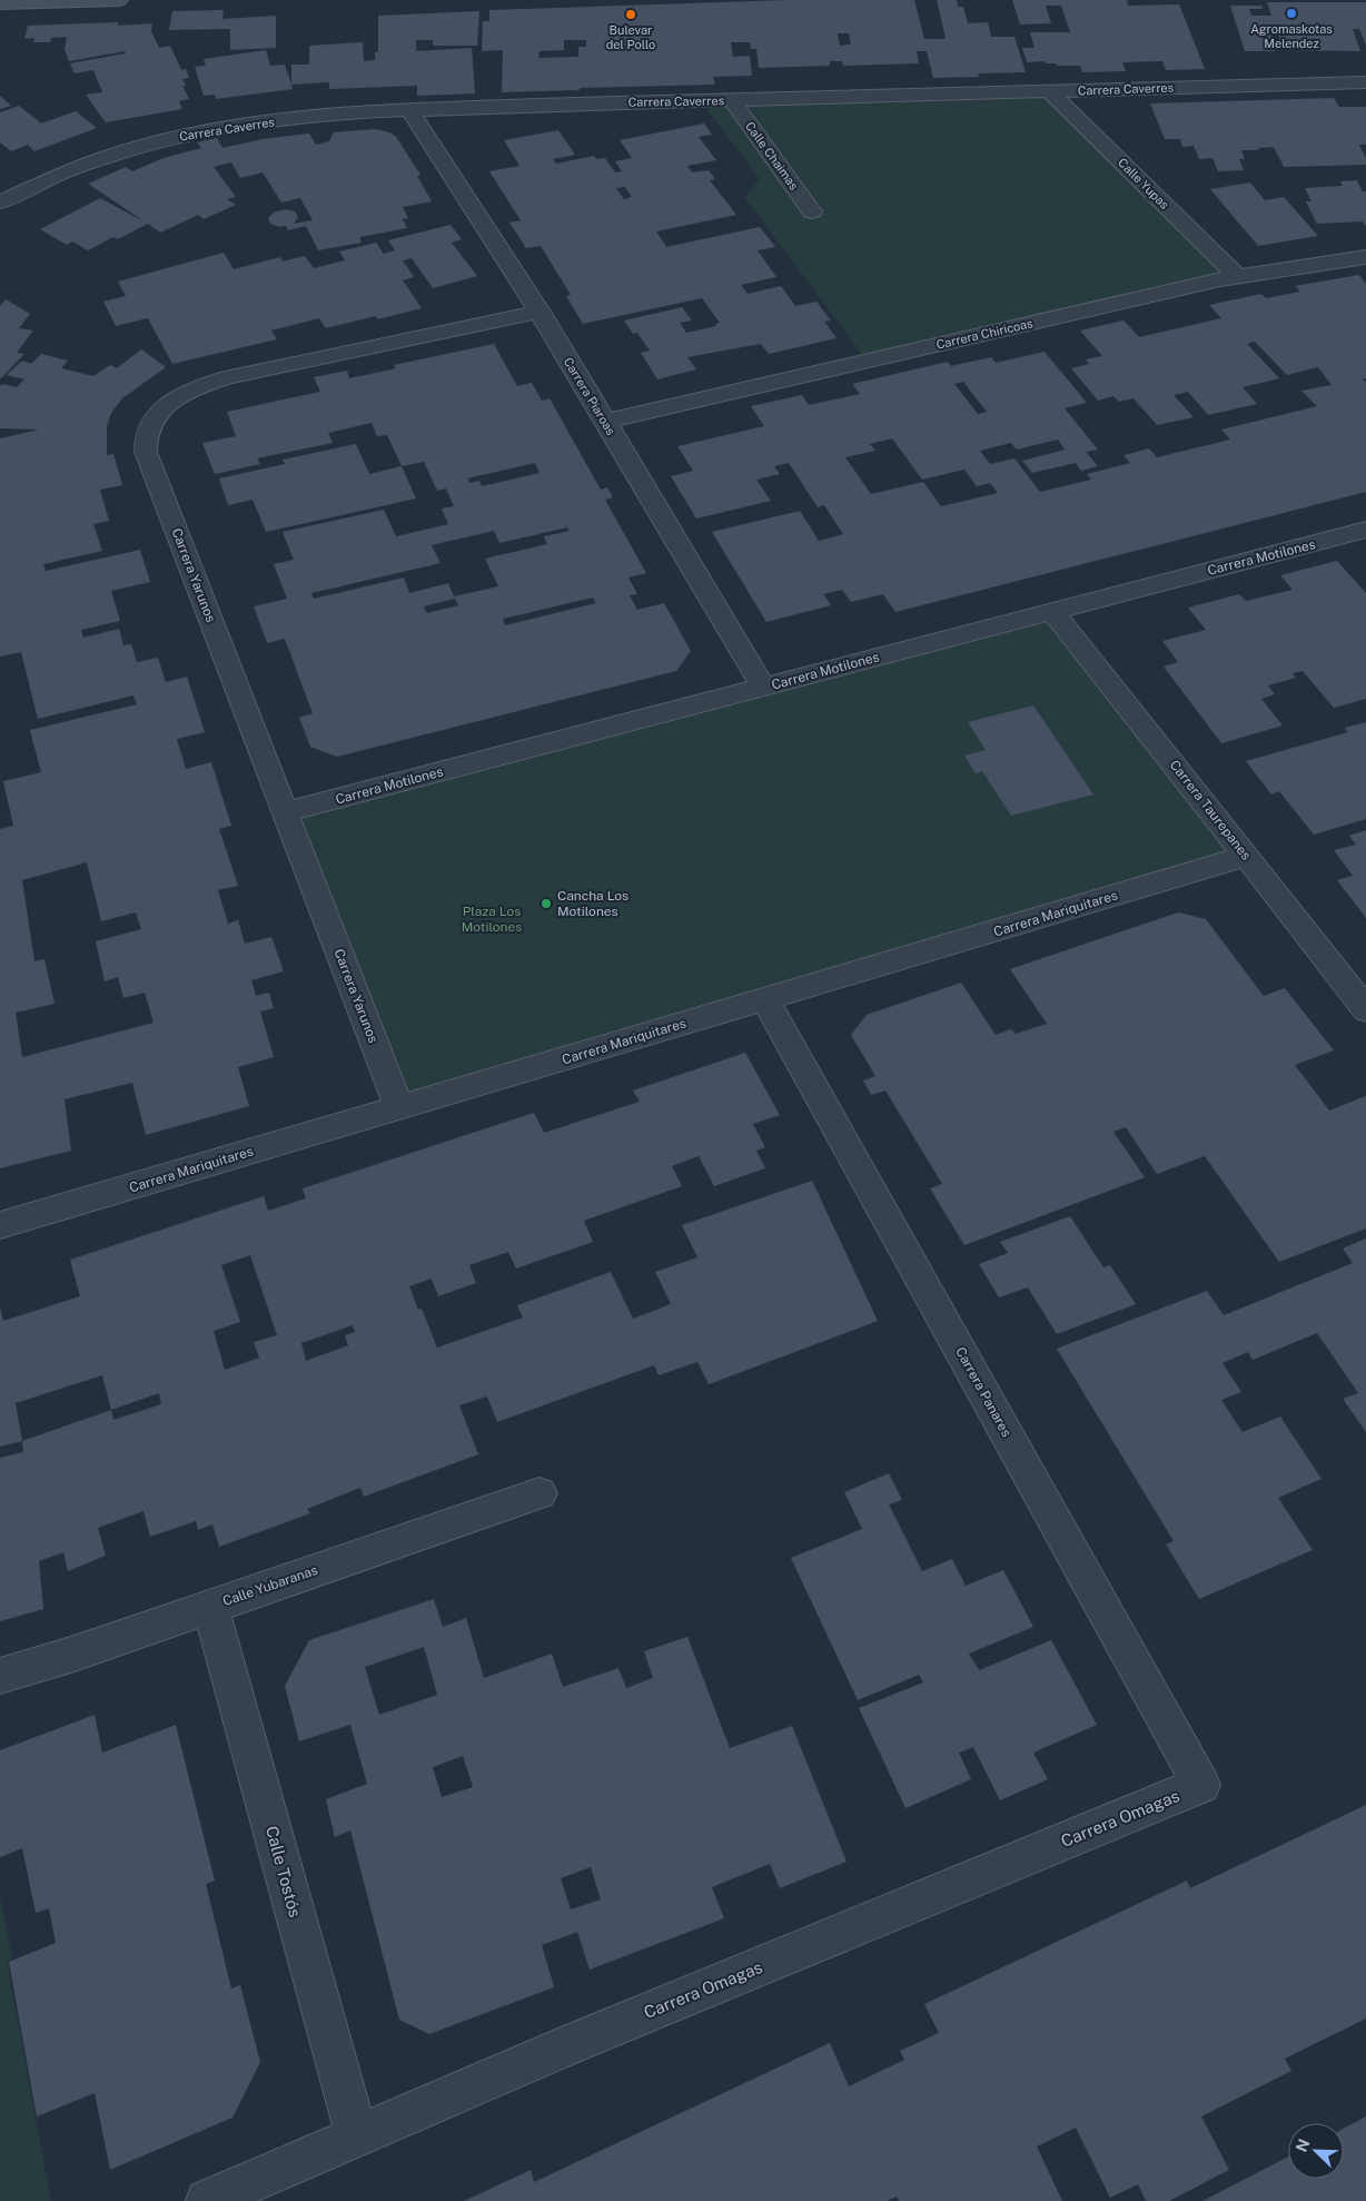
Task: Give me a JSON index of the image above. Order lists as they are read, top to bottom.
{
  "streets": {
    "street": [
      "Carrera Caverres",
      "Calle Chaimas",
      "Calle Yupas",
      "Carrera Chiricoas",
      "Carrera Piaroas",
      "Carrera Motilones",
      "Carrera Yarunos",
      "Carrera Taurepanes",
      "Carrera Mariquitares",
      "Carrera Panares",
      "Calle Yubaranas",
      "Carrera Omagas",
      "Calle Tostós"
    ]
  },
  "crossings": [
    ["Carrera Caverres", "Calle Chaimas"],
    ["Carrera Caverres", "Calle Yupas"],
    ["Carrera Caverres", "Carrera Piaroas"],
    ["Calle Yupas", "Carrera Chiricoas"],
    ["Carrera Chiricoas", "Carrera Piaroas"],
    ["Carrera Piaroas", "Carrera Motilones"],
    ["Carrera Piaroas", "Carrera Yarunos"],
    ["Carrera Motilones", "Carrera Yarunos"],
    ["Carrera Motilones", "Carrera Taurepanes"],
    ["Carrera Yarunos", "Carrera Mariquitares"],
    ["Carrera Taurepanes", "Carrera Mariquitares"],
    ["Carrera Mariquitares", "Carrera Panares"],
    ["Carrera Panares", "Carrera Omagas"],
    ["Calle Yubaranas", "Calle Tostós"],
    ["Carrera Omagas", "Calle Tostós"]
  ],
  "parks": ["Plaza Los Motilones"],
  "places": ["Agromaskotas Melendez", "Bulevar del Pollo", "Cancha Los Motilones"],
  "north": "top left"
}
